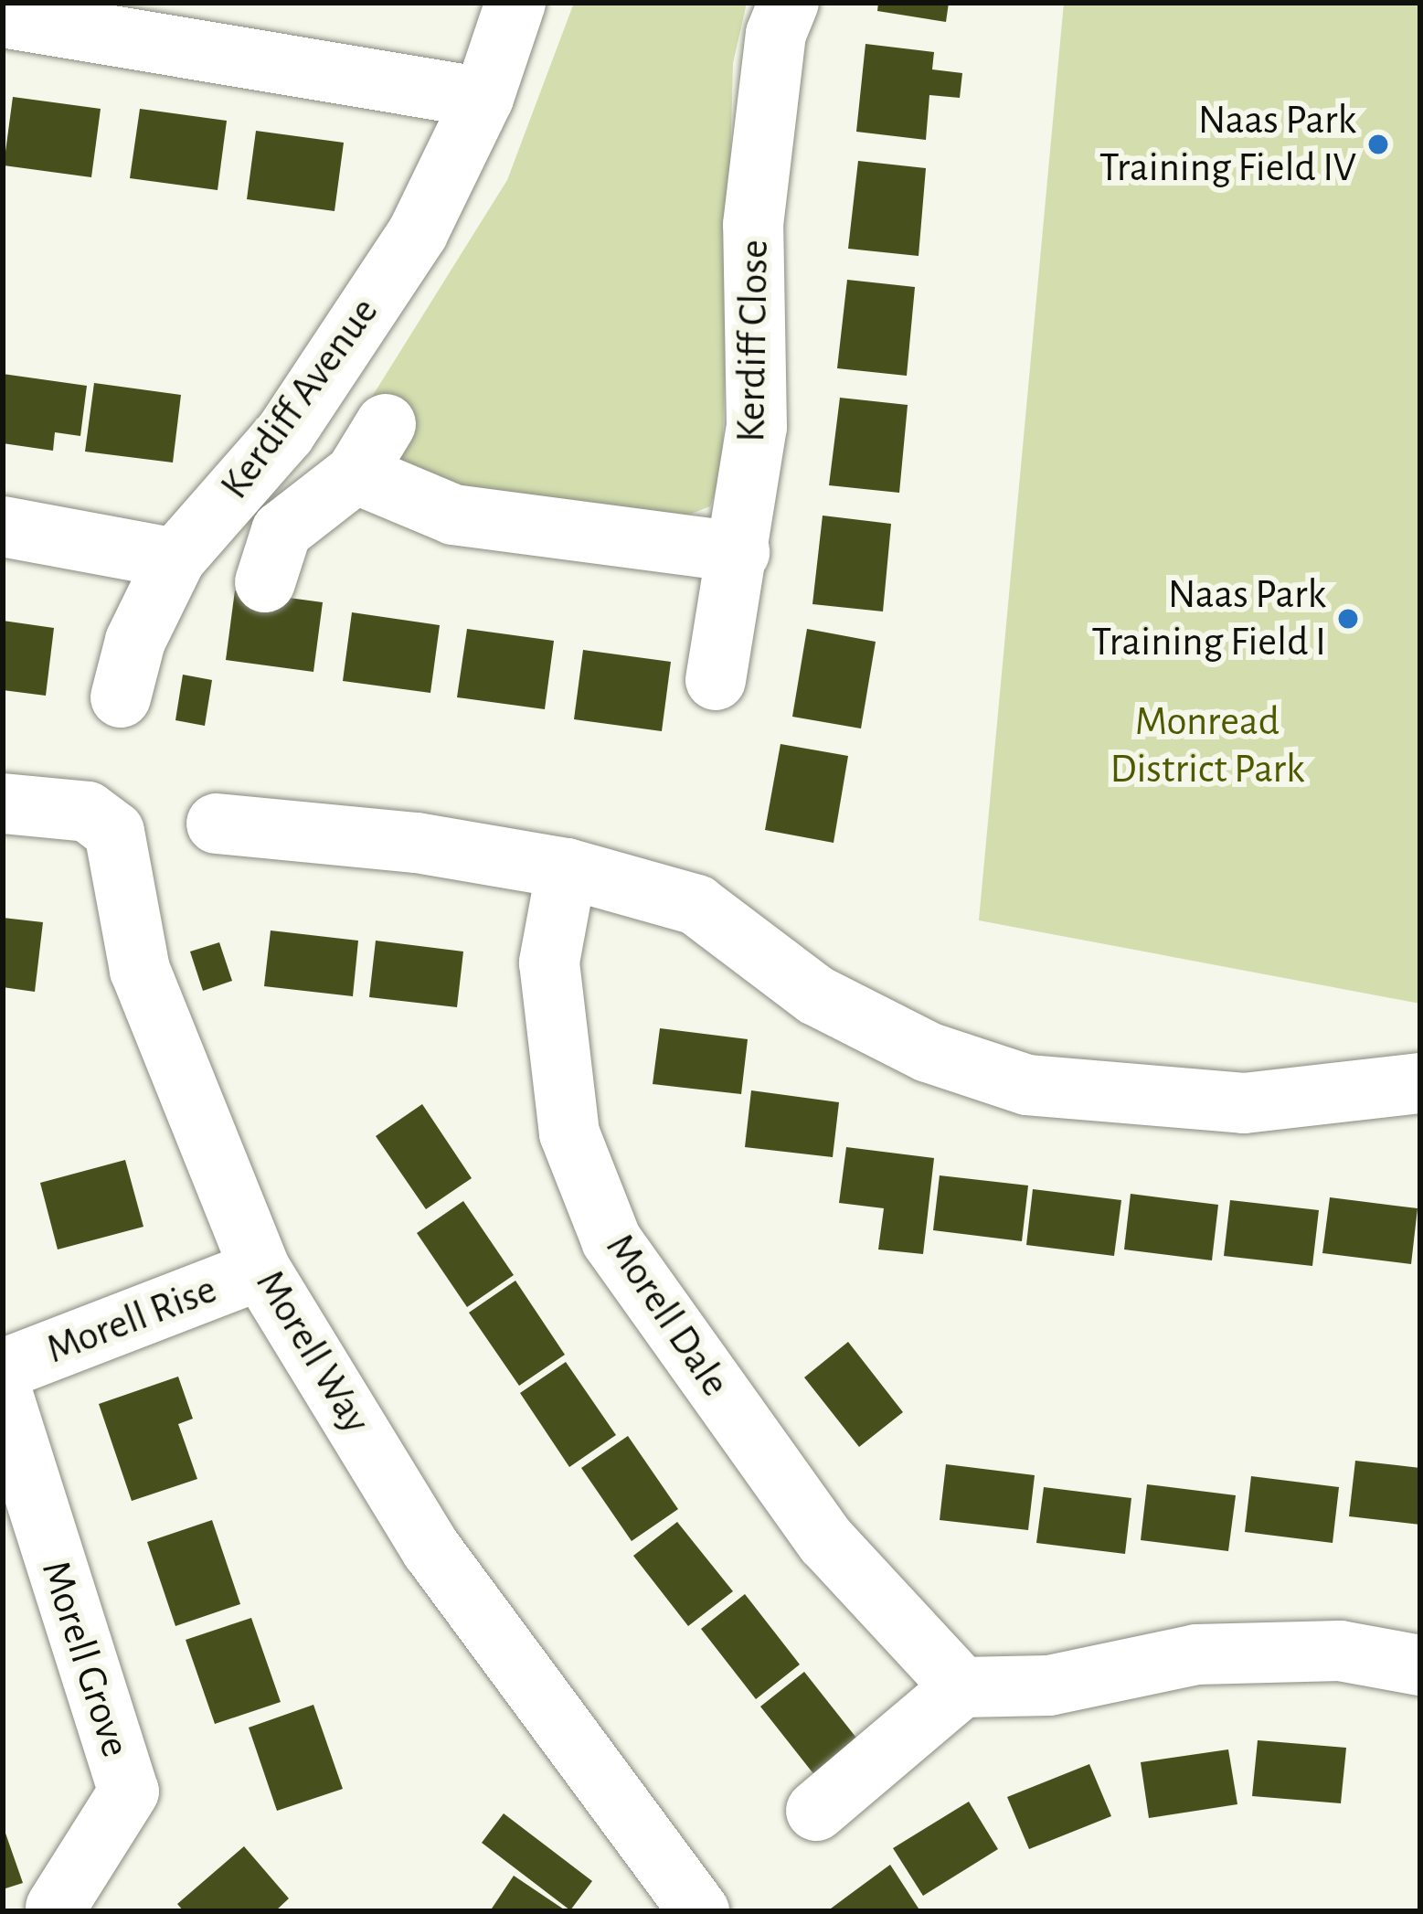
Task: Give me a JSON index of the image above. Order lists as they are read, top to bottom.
{
  "streets": {
    "street": [
      "Kerdiff Close",
      "Kerdiff Avenue",
      "Morell Dale",
      "Morell Rise",
      "Morell Way",
      "Morell Grove"
    ]
  },
  "crossings": [
    ["Morell Rise", "Morell Way"]
  ],
  "parks": ["Monread District Park"],
  "places": ["Naas Park Training Field IV", "Naas Park Training Field I"]
}
